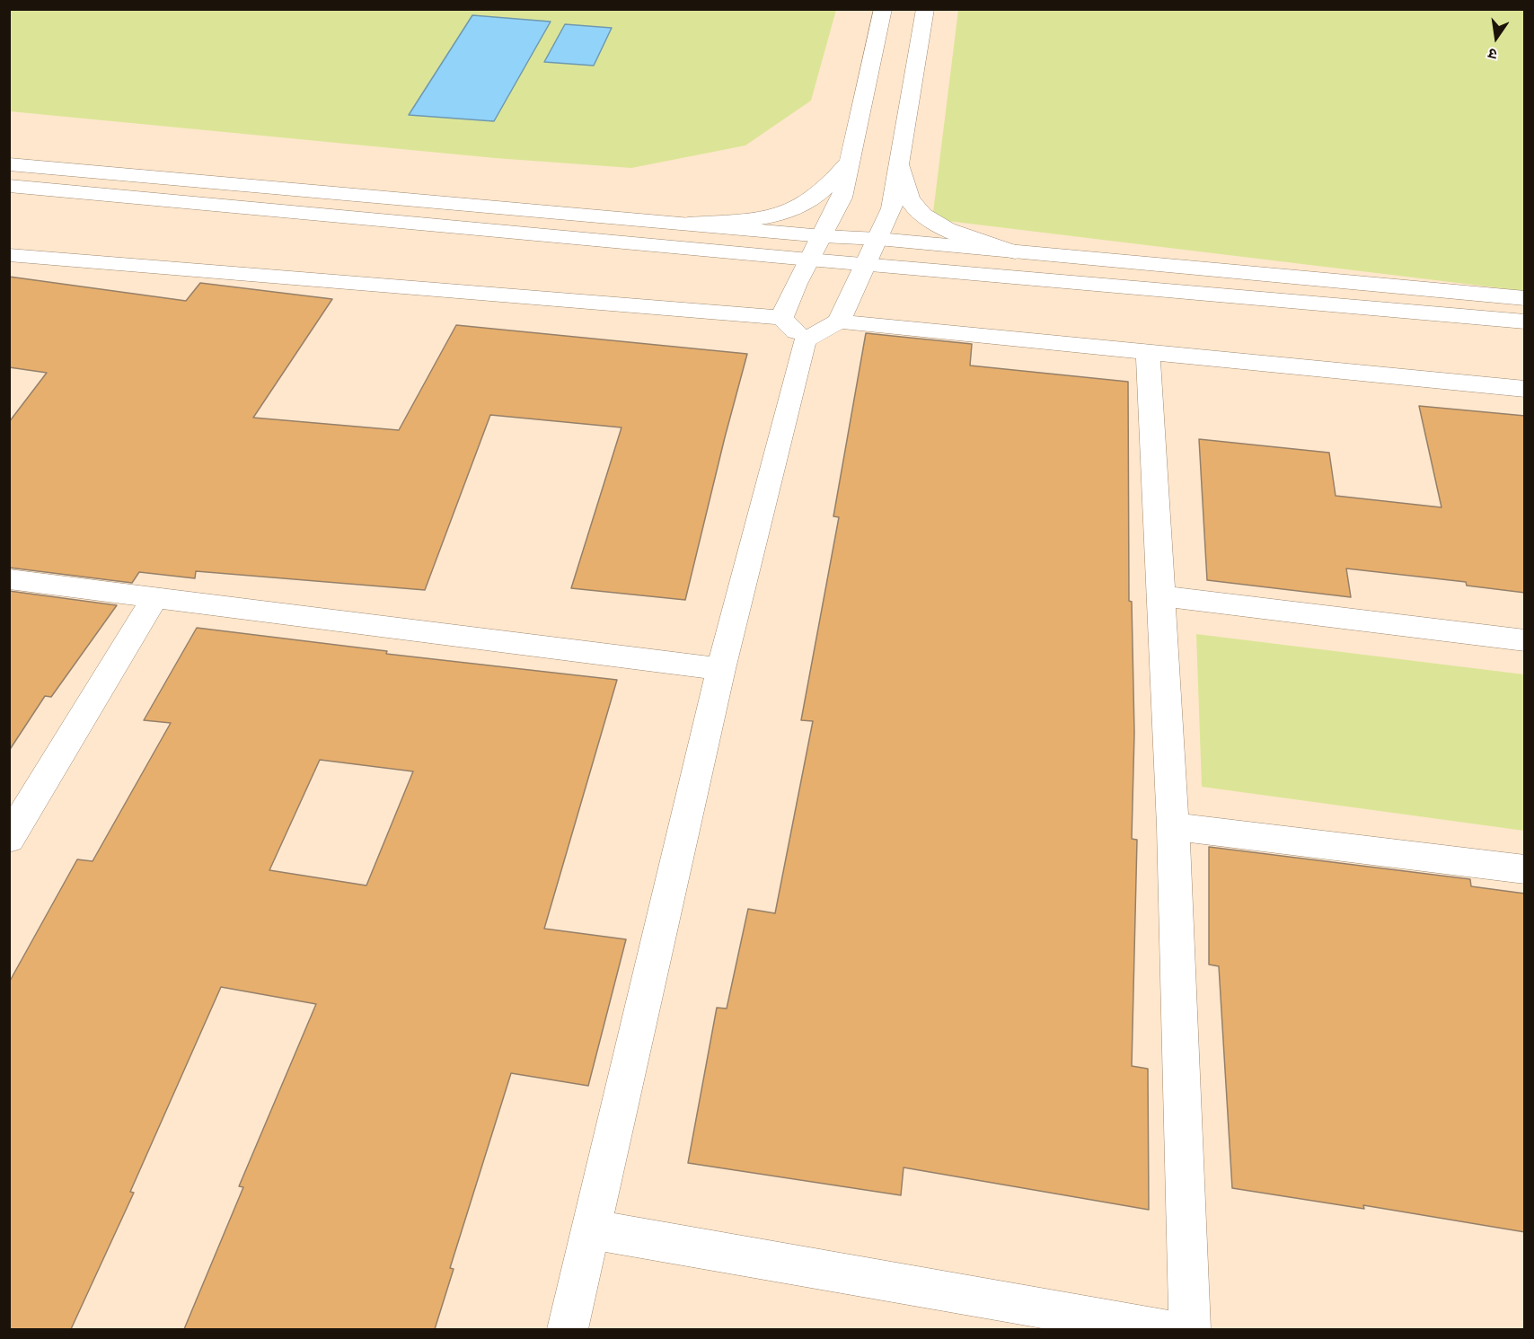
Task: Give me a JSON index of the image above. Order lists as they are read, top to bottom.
{
  "north": "bottom"
}
